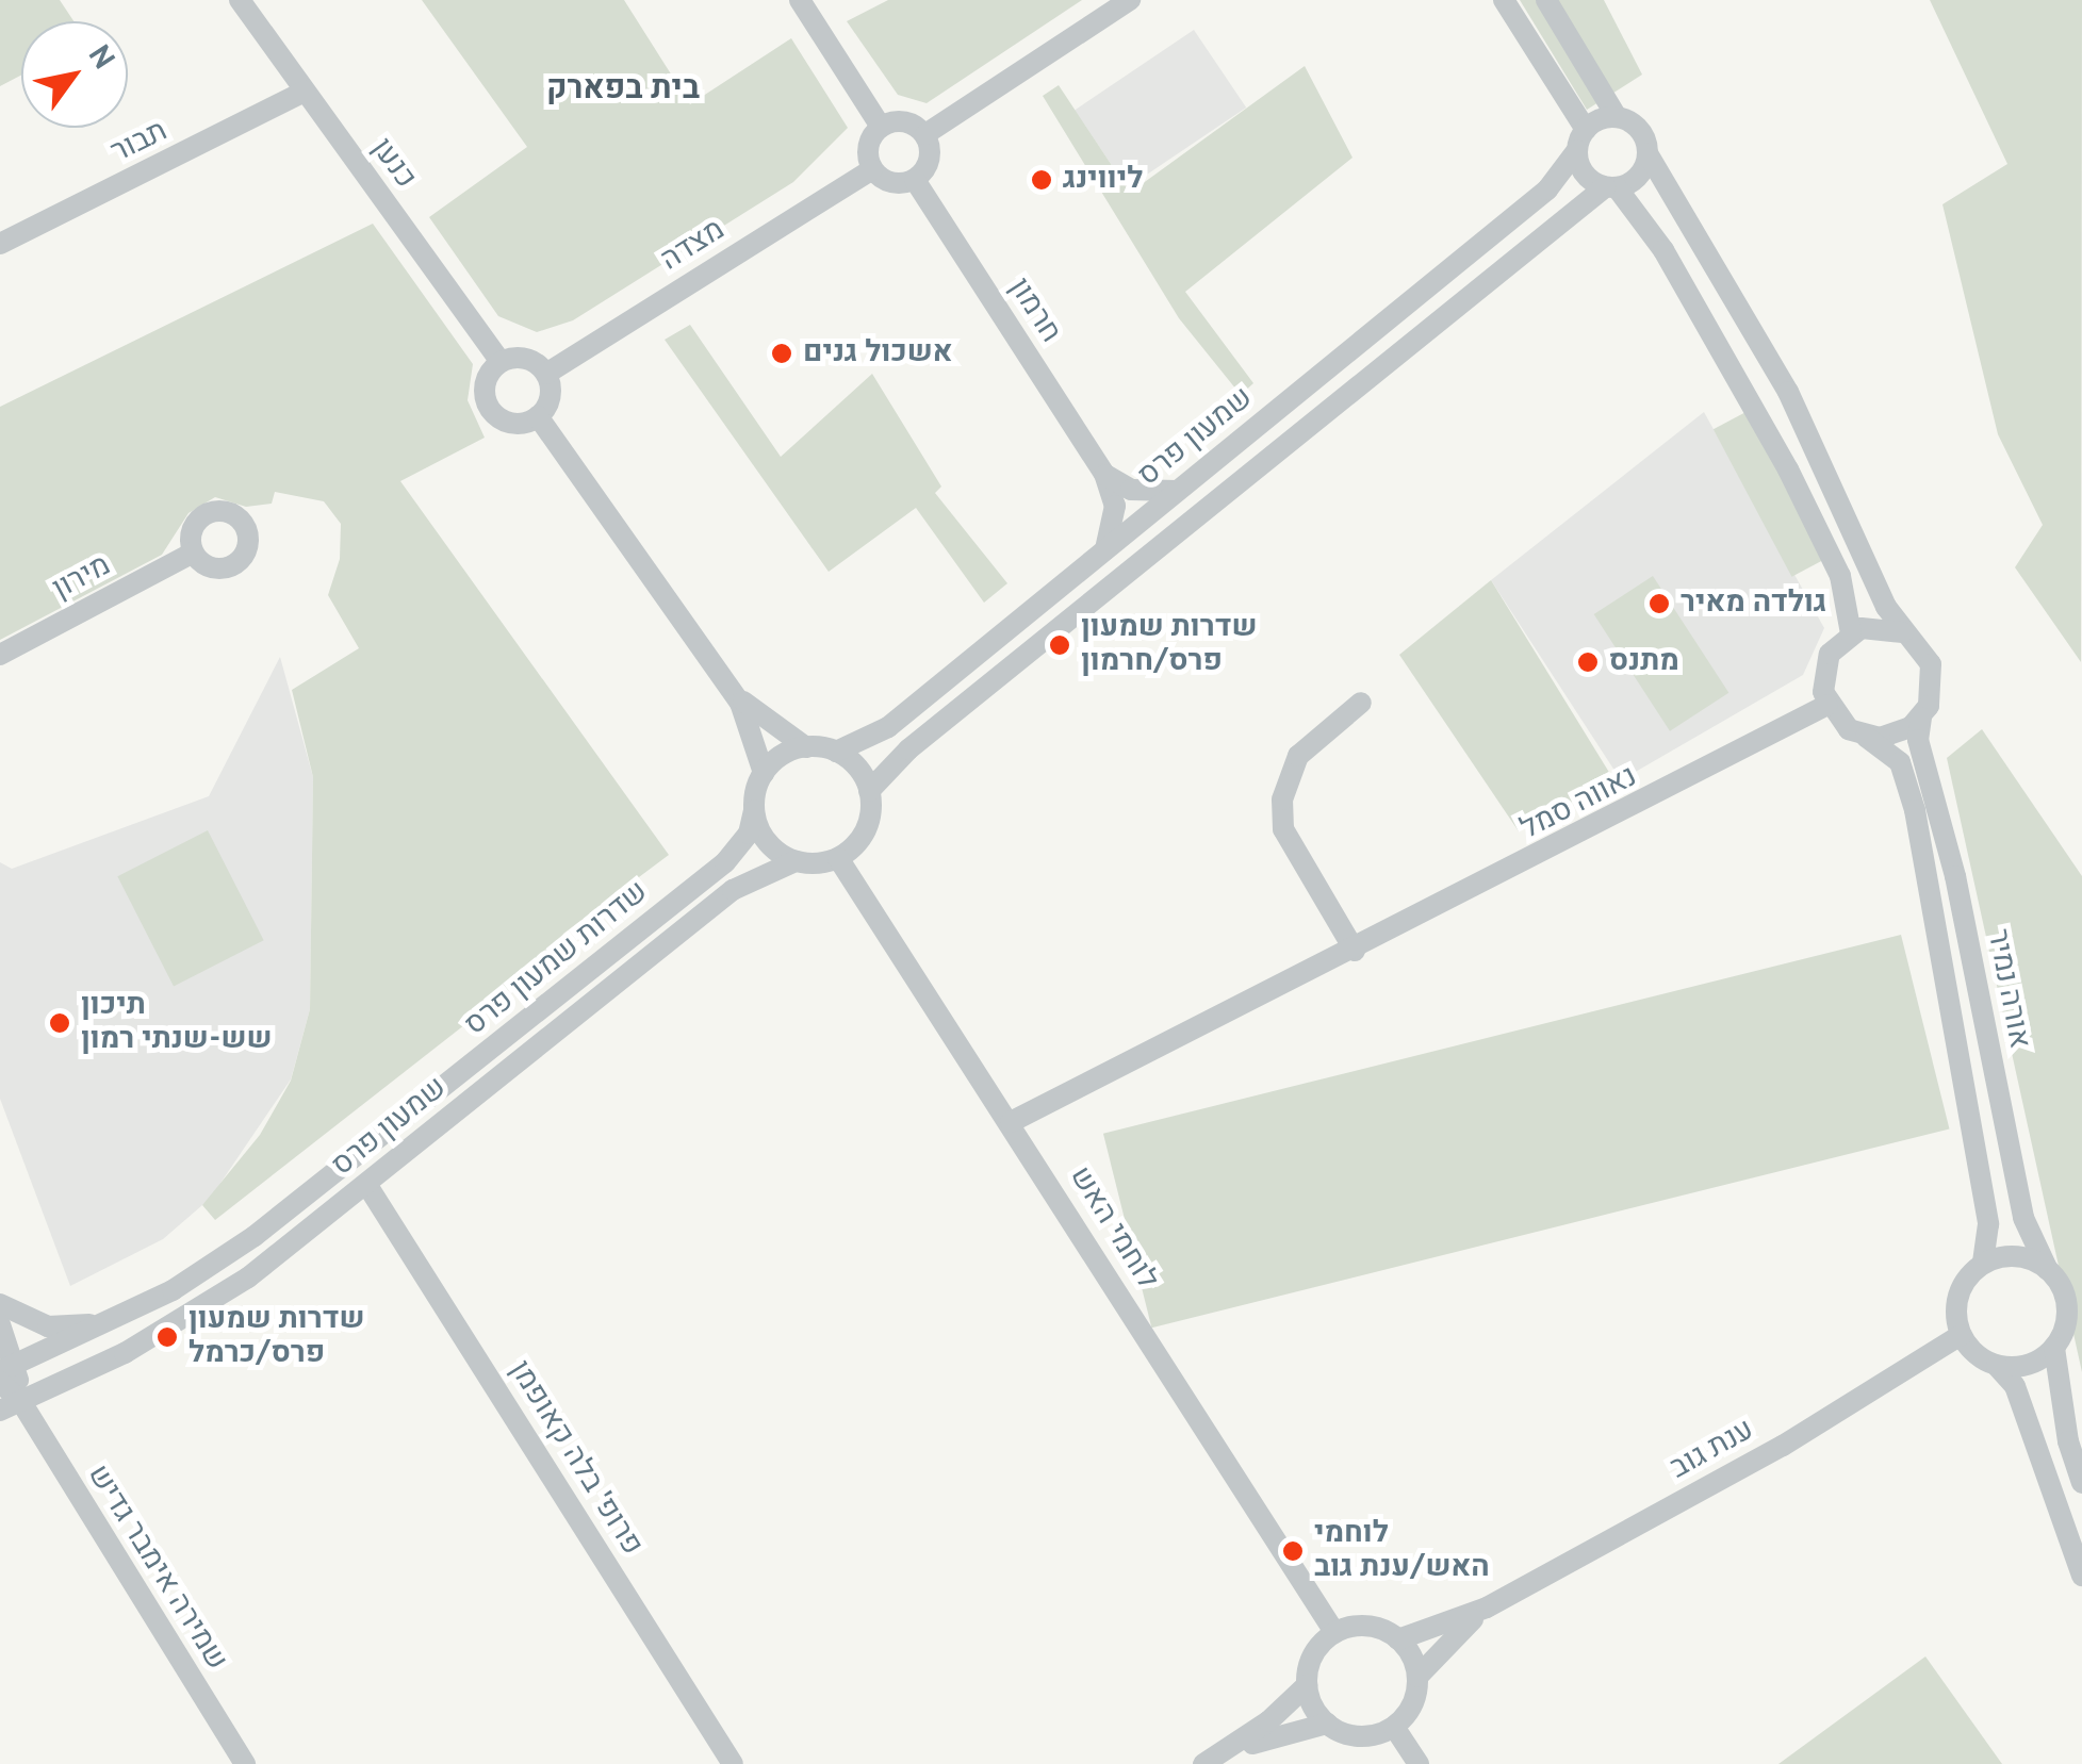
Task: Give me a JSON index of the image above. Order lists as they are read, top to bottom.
{
  "streets": {
    "street": [
      "תבור",
      "כנען",
      "מצדה",
      "חרמון",
      "שמעון פרס",
      "מירון",
      "נאווה סמל",
      "שדרות שמעון פרס",
      "אורה נמיר",
      "לוחמי האש",
      "ענת גוב",
      "פרופ' בלה קאופמן",
      "שמירה אימבר גדיש"
    ]
  },
  "crossings": [
    ["תבור", "כנען"],
    ["כנען", "מצדה"],
    ["מצדה", "חרמון"],
    ["חרמון", "שמעון פרס"],
    ["שמעון פרס", "שדרות שמעון פרס"],
    ["שמעון פרס", "לוחמי האש"],
    ["שמעון פרס", "פרופ' בלה קאופמן"],
    ["שמעון פרס", "שמירה אימבר גדיש"],
    ["נאווה סמל", "אורה נמיר"],
    ["נאווה סמל", "לוחמי האש"],
    ["שדרות שמעון פרס", "לוחמי האש"],
    ["אורה נמיר", "ענת גוב"],
    ["לוחמי האש", "ענת גוב"]
  ],
  "districts": ["בית בפארק"],
  "places": [
    "ליווינג",
    "אשכול גנים",
    "גולדה מאיר",
    "שדרות שמעון פרס/חרמון",
    "מתנס",
    "תיכון שש-שנתי רמון",
    "שדרות שמעון פרס/כרמל",
    "לוחמי האש/ענת גוב"
  ],
  "north": "top right"
}
